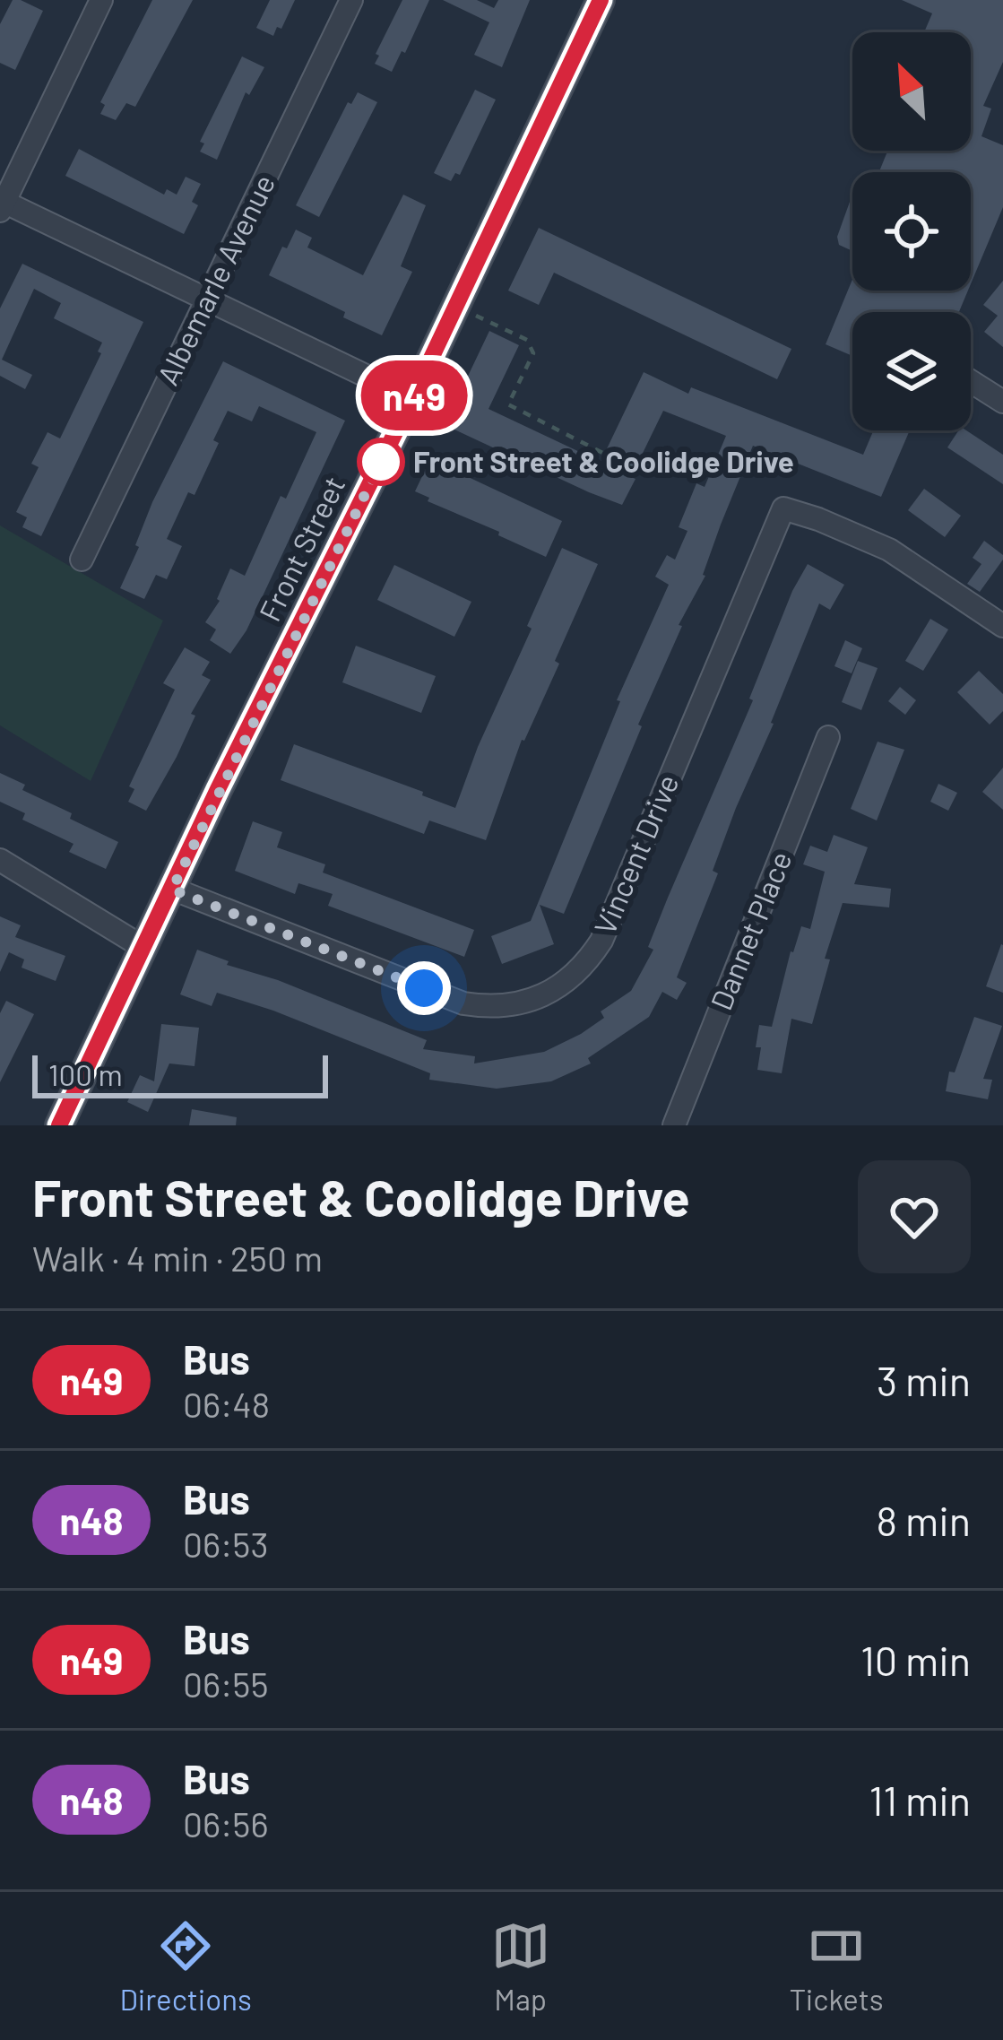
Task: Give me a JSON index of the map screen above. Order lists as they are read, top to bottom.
{
  "streets": {
    "main road": ["Front Street"],
    "street": ["Albemarle Avenue", "Vincent Drive", "Dannet Place"]
  },
  "crossings": [
    ["Front Street", "Vincent Drive"]
  ],
  "places": ["Front Street & Coolidge Drive"],
  "lines": ["bus line n49"],
  "scale_bar": "100 m",
  "north": "top left",
  "page": {
    "on_map": "n49",
    "scale": "100 m",
    "heading": ["Front Street & Coolidge Drive", "Walk · 4 min · 250 m"],
    "list": [
      {
        "mark": "n49",
        "name": "Bus",
        "note": "06:48",
        "value": "3 min"
      },
      {
        "mark": "n48",
        "name": "Bus",
        "note": "06:53",
        "value": "8 min"
      },
      {
        "mark": "n49",
        "name": "Bus",
        "note": "06:55",
        "value": "10 min"
      },
      {
        "mark": "n48",
        "name": "Bus",
        "note": "06:56",
        "value": "11 min"
      }
    ],
    "tabs": ["Directions", "Map", "Tickets"]
  }
}
